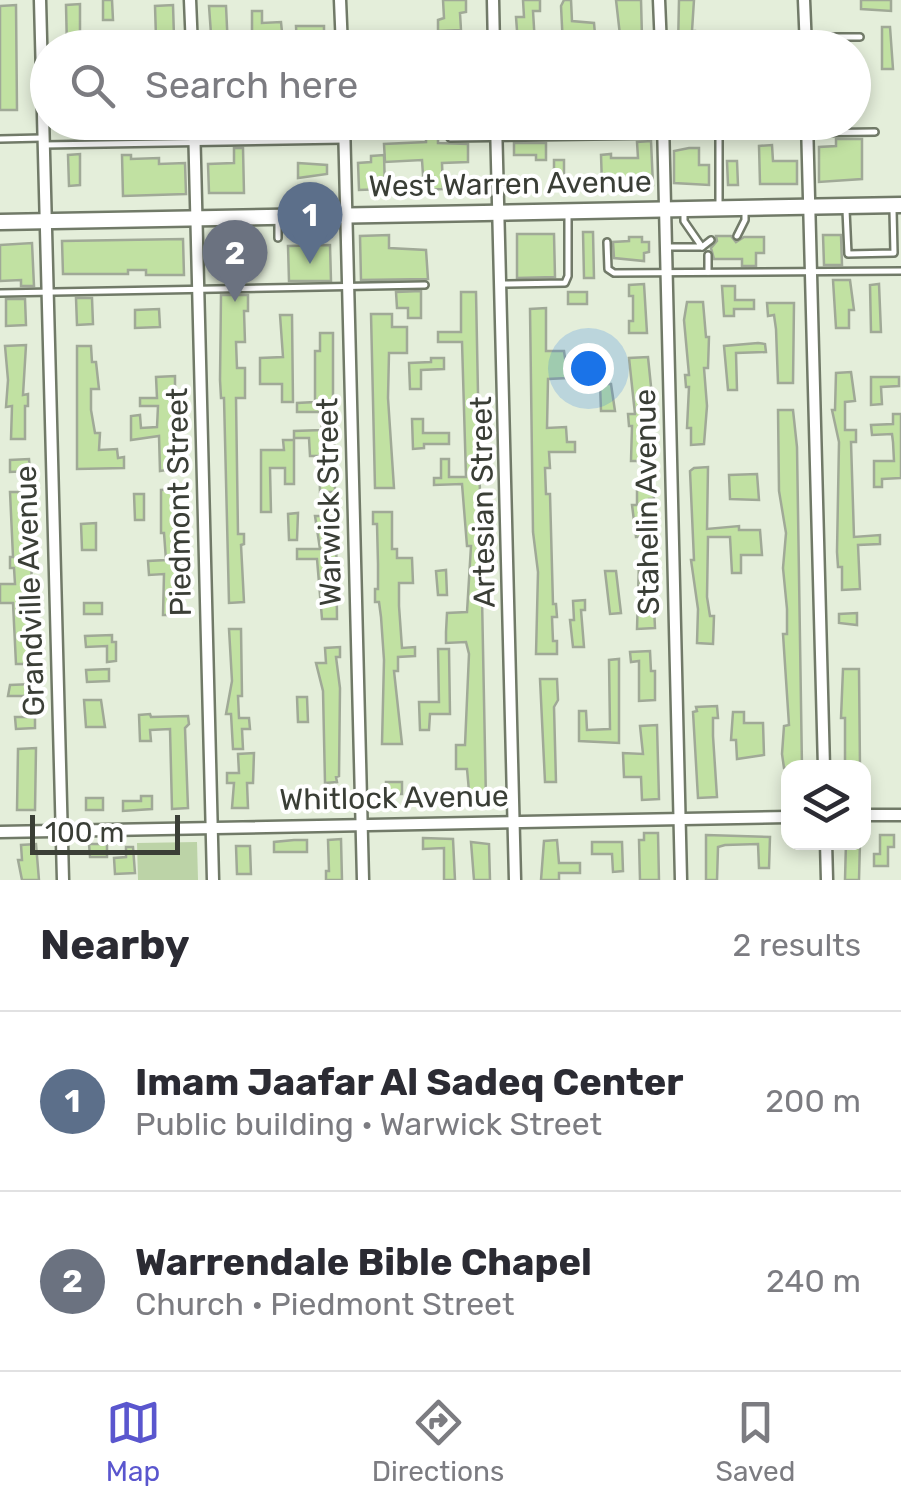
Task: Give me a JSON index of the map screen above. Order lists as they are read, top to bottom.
{
  "streets": {
    "main road": ["West Warren Avenue"],
    "street": [
      "Piedmont Street",
      "Warwick Street",
      "Artesian Street",
      "Stahelin Avenue",
      "Grandville Avenue",
      "Whitlock Avenue"
    ]
  },
  "crossings": [
    ["West Warren Avenue", "Piedmont Street"],
    ["West Warren Avenue", "Warwick Street"],
    ["West Warren Avenue", "Artesian Street"],
    ["West Warren Avenue", "Stahelin Avenue"],
    ["West Warren Avenue", "Grandville Avenue"],
    ["Piedmont Street", "Whitlock Avenue"],
    ["Warwick Street", "Whitlock Avenue"],
    ["Artesian Street", "Whitlock Avenue"],
    ["Stahelin Avenue", "Whitlock Avenue"],
    ["Grandville Avenue", "Whitlock Avenue"]
  ],
  "scale_bar": "100 m",
  "page": {
    "search": "Search here",
    "pins": ["1", "2"],
    "scale": "100 m",
    "heading": ["Nearby", "2 results"],
    "list": [
      {
        "mark": "1",
        "name": "Imam Jaafar Al Sadeq Center",
        "note": "Public building · Warwick Street",
        "value": "200 m"
      },
      {
        "mark": "2",
        "name": "Warrendale Bible Chapel",
        "note": "Church · Piedmont Street",
        "value": "240 m"
      }
    ],
    "nav": ["Map", "Directions", "Saved"]
  }
}
